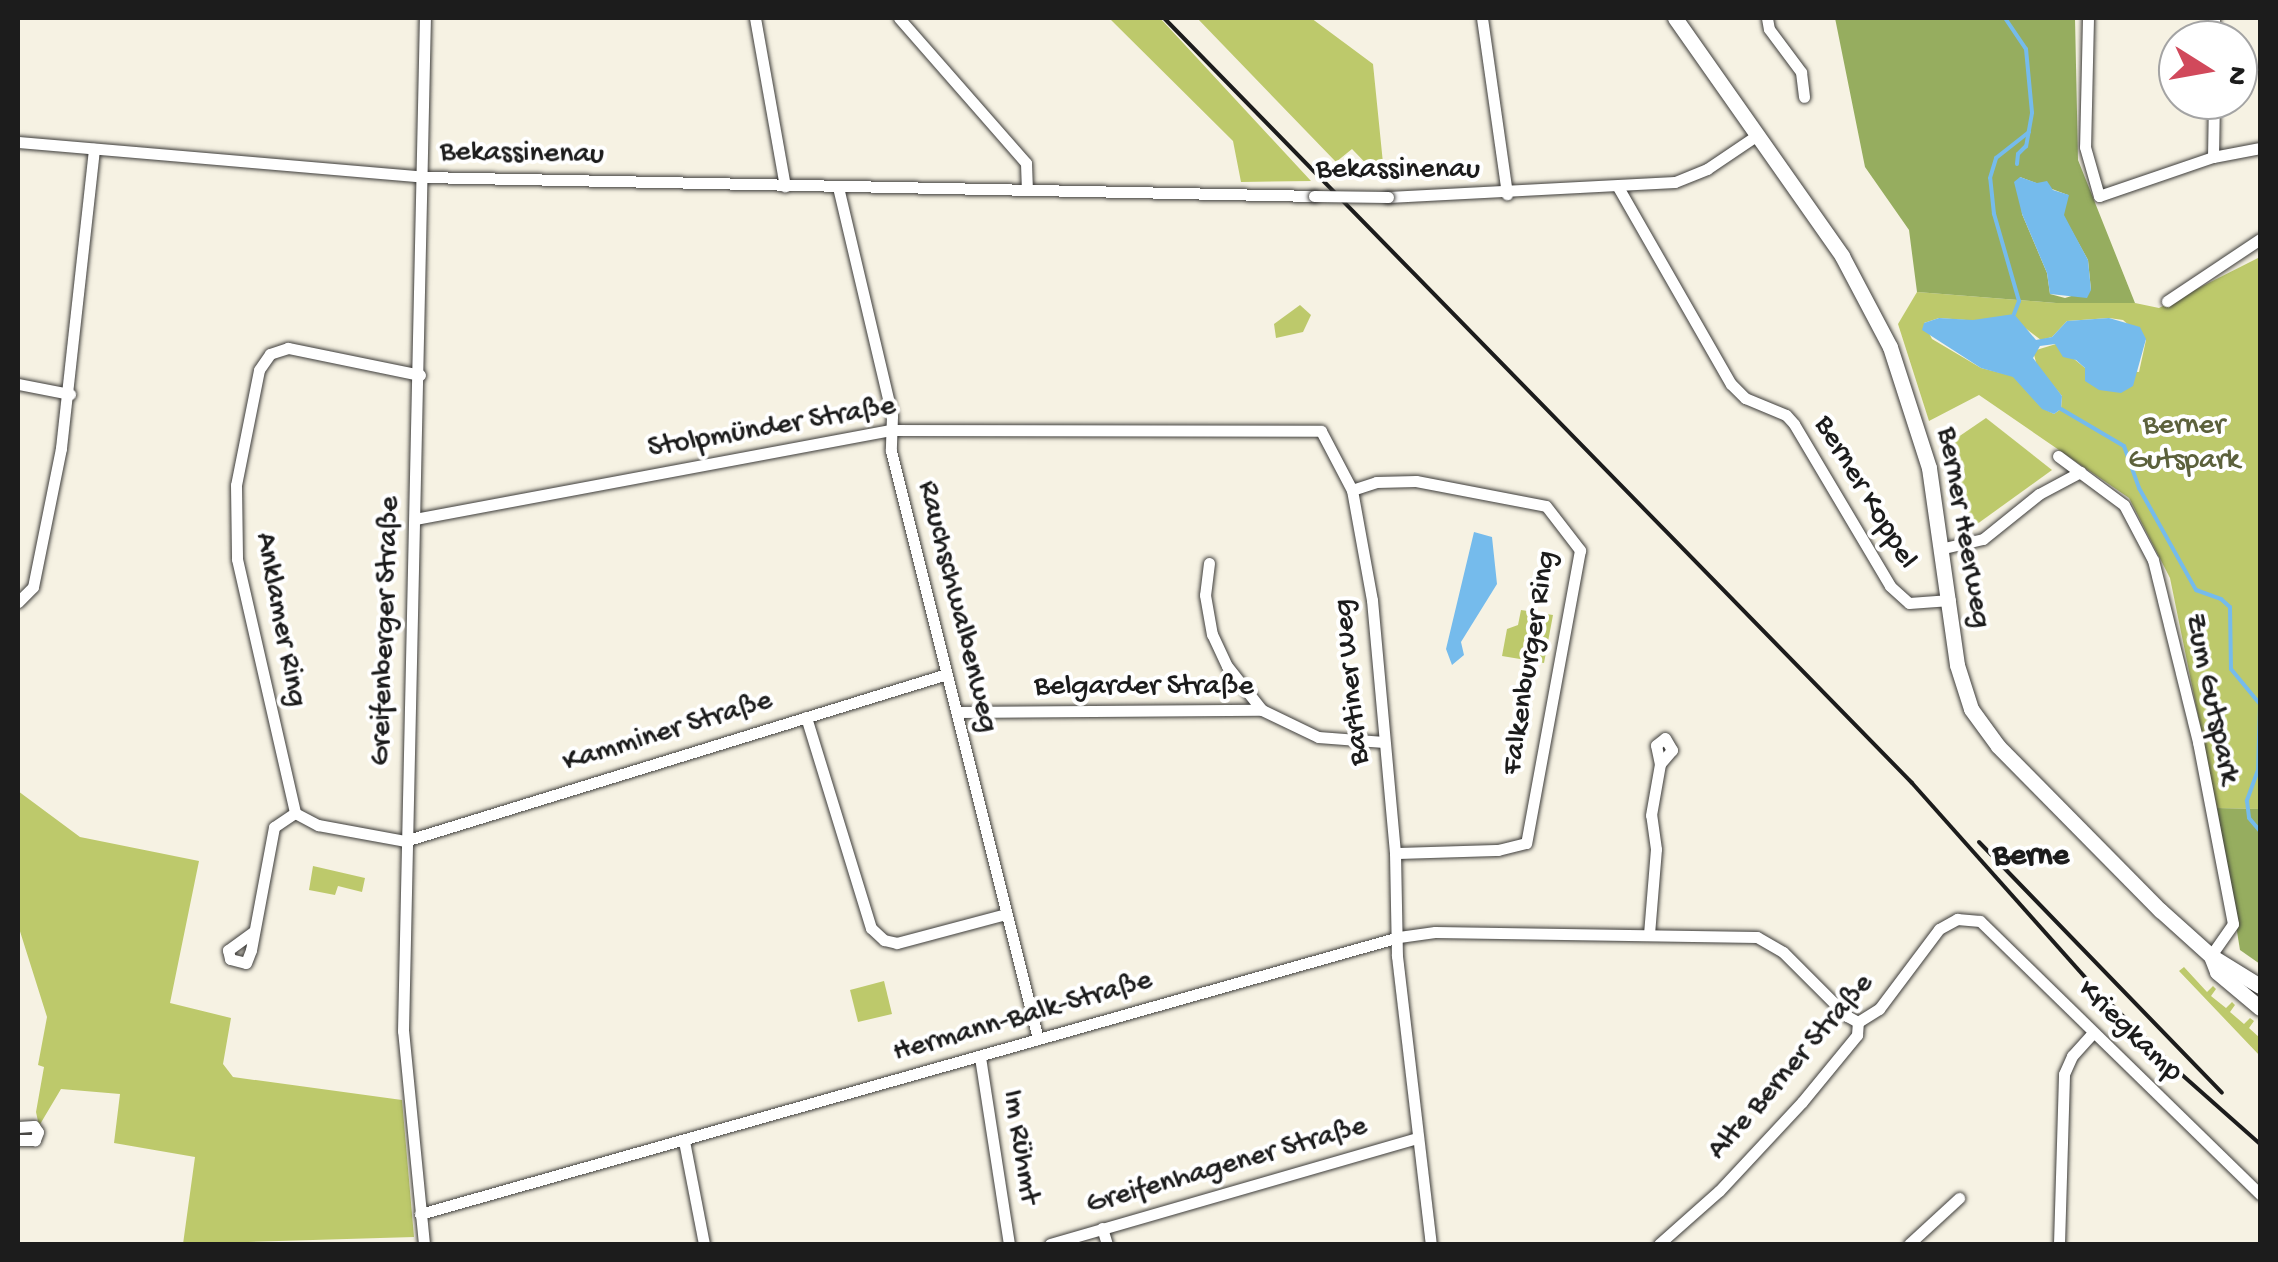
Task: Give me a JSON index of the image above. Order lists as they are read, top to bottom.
{
  "streets": {
    "main road": ["Berner Heerweg"],
    "street": [
      "Bekassinenau",
      "Stolpmünder Straße",
      "Berner Koppel",
      "Rauchschwalbenweg",
      "Anklamer Ring",
      "Greifenberger Straße",
      "Falkenburger Ring",
      "Bartiner Weg",
      "Belgarder Straße",
      "Zum Gutspark",
      "Kamminer Straße",
      "Hermann-Balk-Straße",
      "Kriegkamp",
      "Alte Berner Straße",
      "Im Rühmt",
      "Greifenhagener Straße"
    ]
  },
  "crossings": [
    ["Bekassinenau", "Berner Koppel"],
    ["Bekassinenau", "Berner Heerweg"],
    ["Bekassinenau", "Rauchschwalbenweg"],
    ["Bekassinenau", "Greifenberger Straße"],
    ["Stolpmünder Straße", "Rauchschwalbenweg"],
    ["Stolpmünder Straße", "Greifenberger Straße"],
    ["Stolpmünder Straße", "Bartiner Weg"],
    ["Berner Koppel", "Berner Heerweg"],
    ["Berner Heerweg", "Zum Gutspark"],
    ["Rauchschwalbenweg", "Belgarder Straße"],
    ["Rauchschwalbenweg", "Kamminer Straße"],
    ["Rauchschwalbenweg", "Hermann-Balk-Straße"],
    ["Anklamer Ring", "Greifenberger Straße"],
    ["Greifenberger Straße", "Kamminer Straße"],
    ["Greifenberger Straße", "Hermann-Balk-Straße"],
    ["Falkenburger Ring", "Bartiner Weg"],
    ["Bartiner Weg", "Belgarder Straße"],
    ["Bartiner Weg", "Hermann-Balk-Straße"],
    ["Bartiner Weg", "Greifenhagener Straße"],
    ["Hermann-Balk-Straße", "Alte Berner Straße"],
    ["Hermann-Balk-Straße", "Im Rühmt"],
    ["Kriegkamp", "Alte Berner Straße"]
  ],
  "districts": ["Berne"],
  "parks": ["Berner Gutspark"],
  "north": "right"
}
